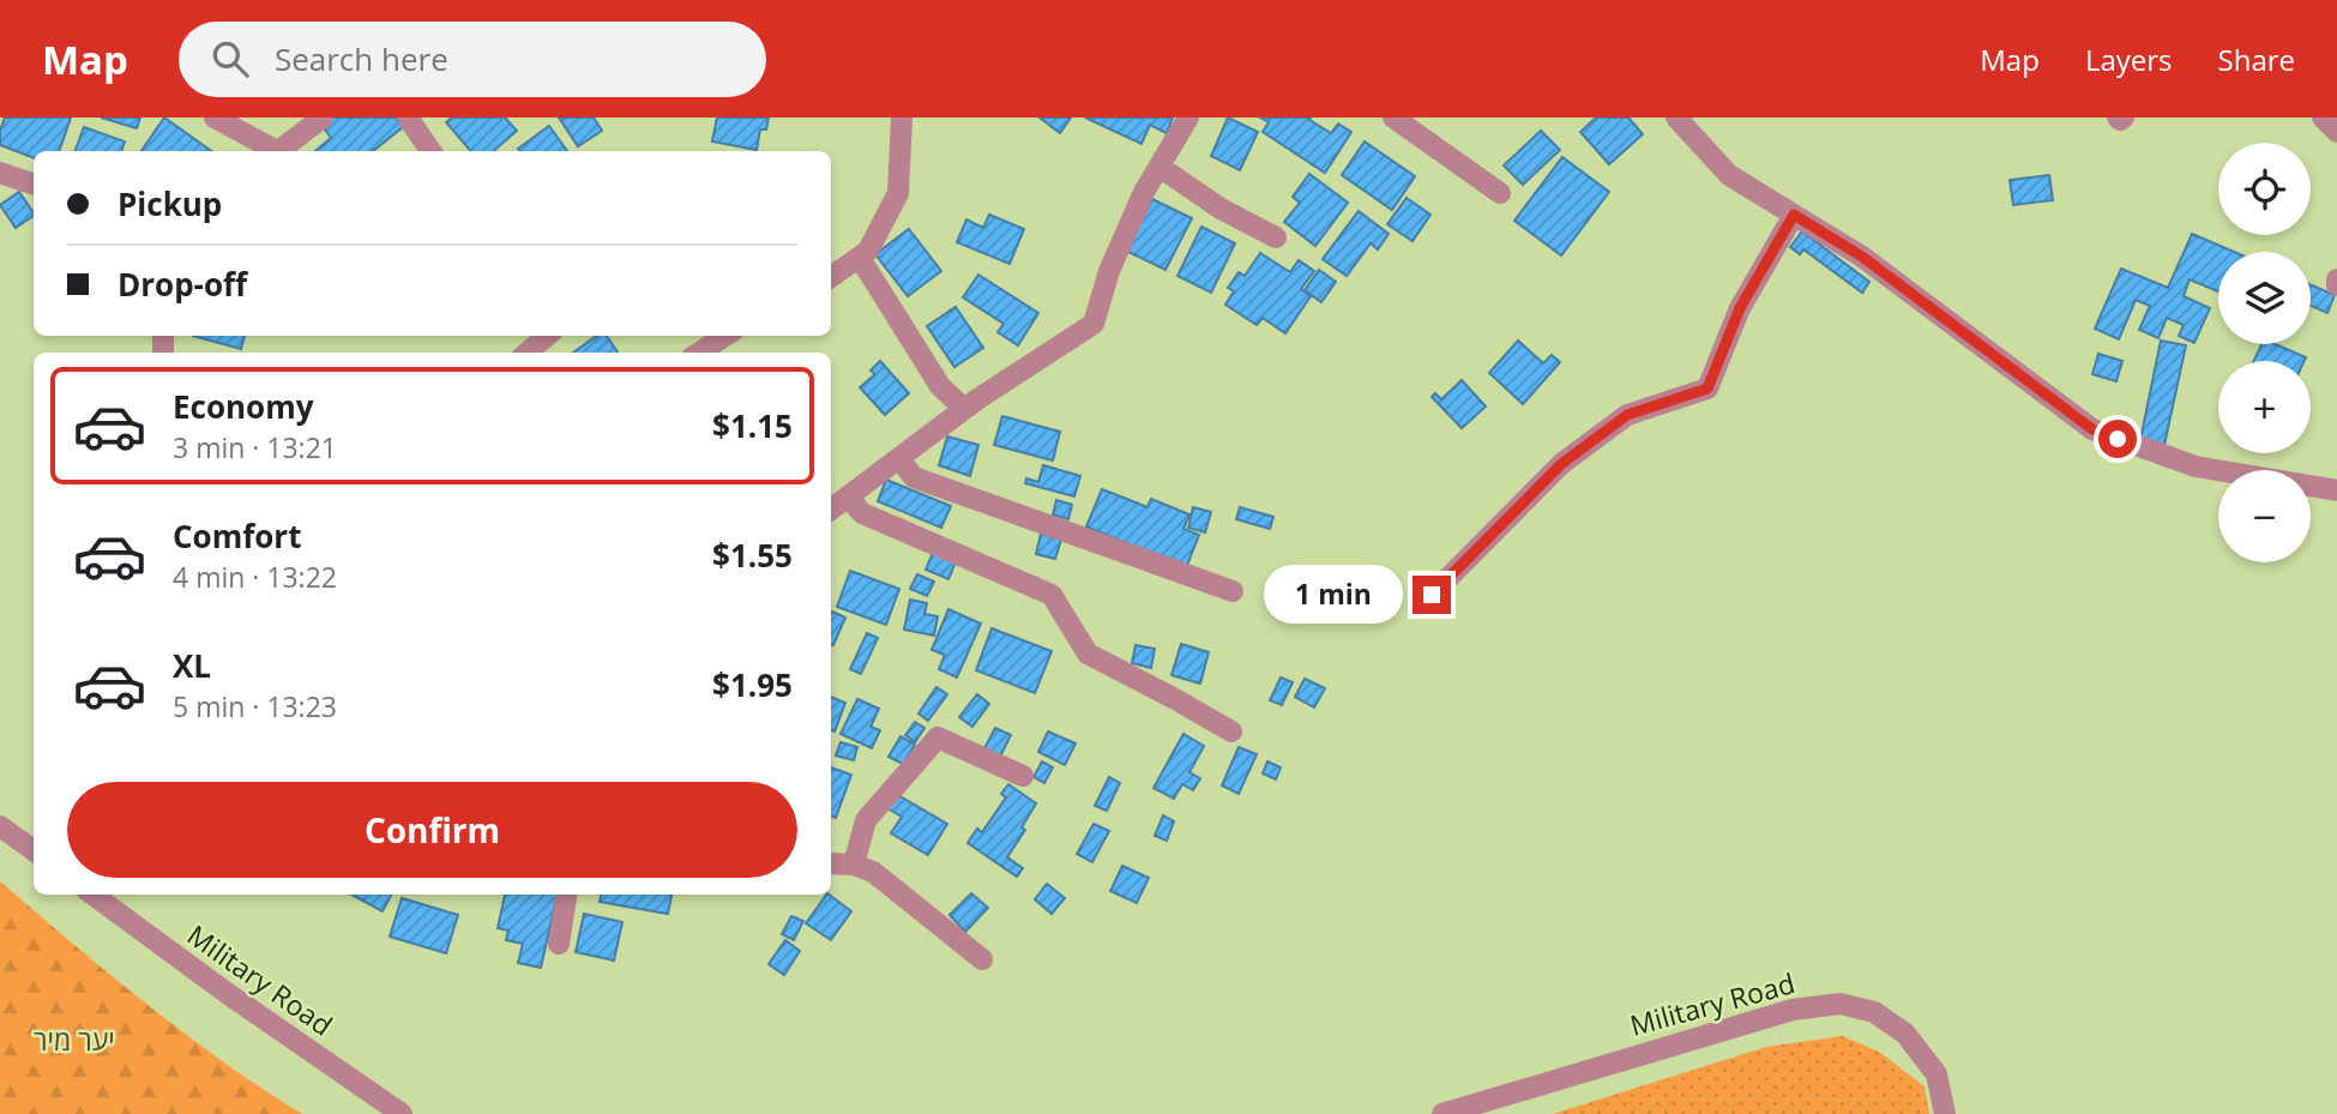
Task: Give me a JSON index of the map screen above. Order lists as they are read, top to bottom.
{
  "streets": {
    "street": ["Military Road"]
  },
  "parks": ["יער מיר"],
  "page": {
    "header": "Map",
    "search": "Search here",
    "nav": ["Map", "Layers", "Share"],
    "map_buttons": ["+", "−"],
    "banner": ["Pickup", "Drop-off"],
    "list": [
      {
        "name": "Economy",
        "note": "3 min · 13:21",
        "value": "$1.15"
      },
      {
        "name": "Comfort",
        "note": "4 min · 13:22",
        "value": "$1.55"
      },
      {
        "name": "XL",
        "note": "5 min · 13:23",
        "value": "$1.95"
      }
    ],
    "bubble": "1 min",
    "buttons": "Confirm"
  }
}
